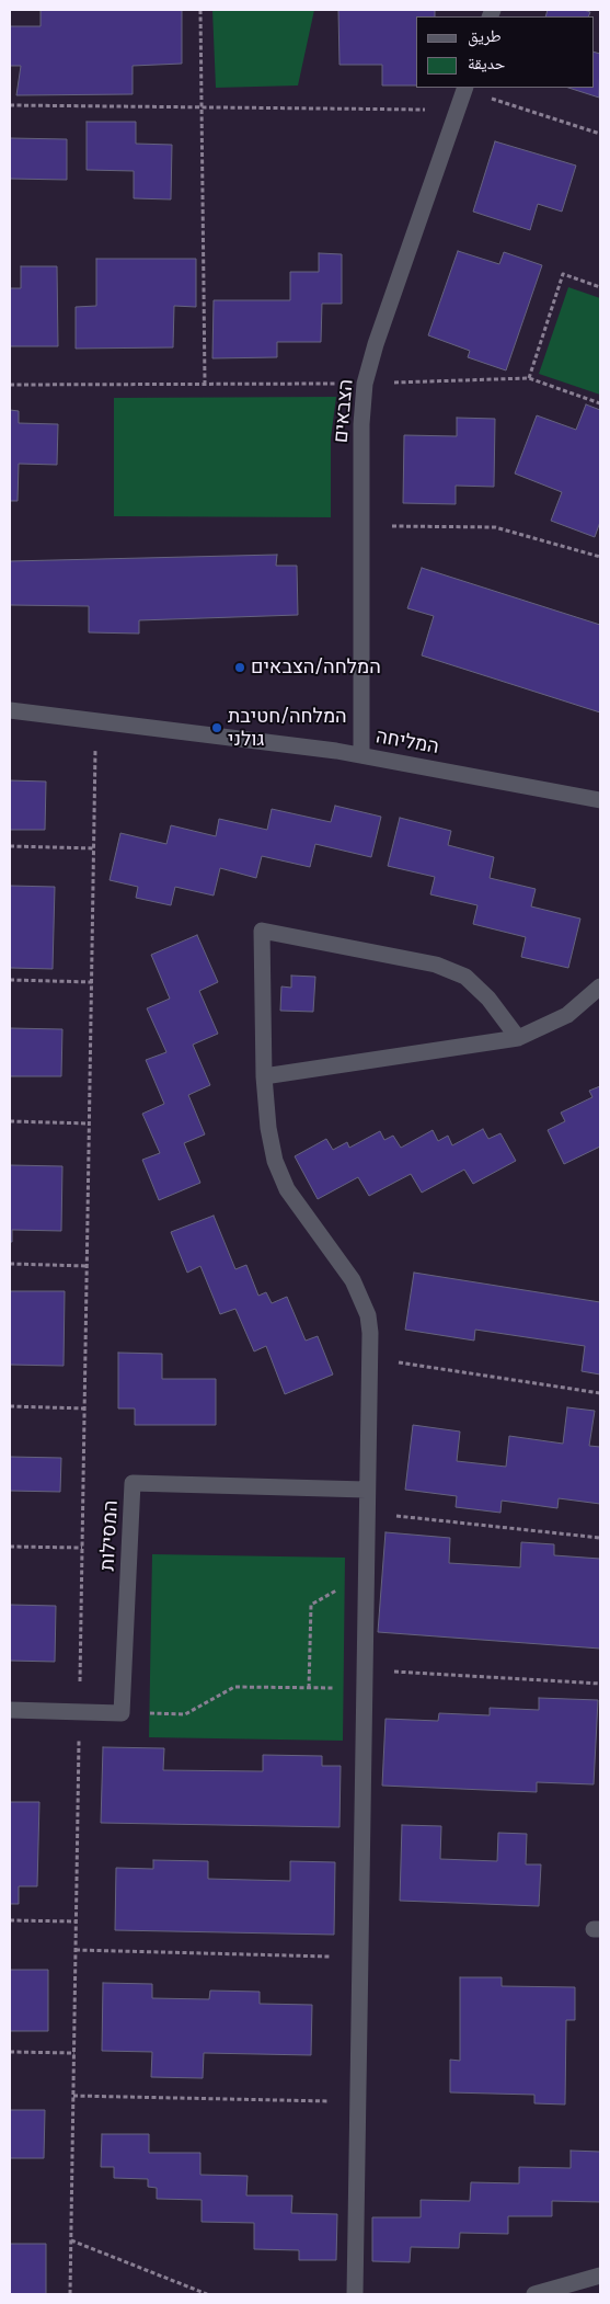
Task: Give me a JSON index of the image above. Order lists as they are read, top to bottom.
{
  "streets": {
    "street": ["הצבאים", "המליחה", "המסילות"]
  },
  "crossings": [
    ["הצבאים", "המליחה"]
  ],
  "places": ["המלחה/הצבאים", "המלחה/חטיבת גולני"],
  "legend": ["طريق", "حديقة"]
}
